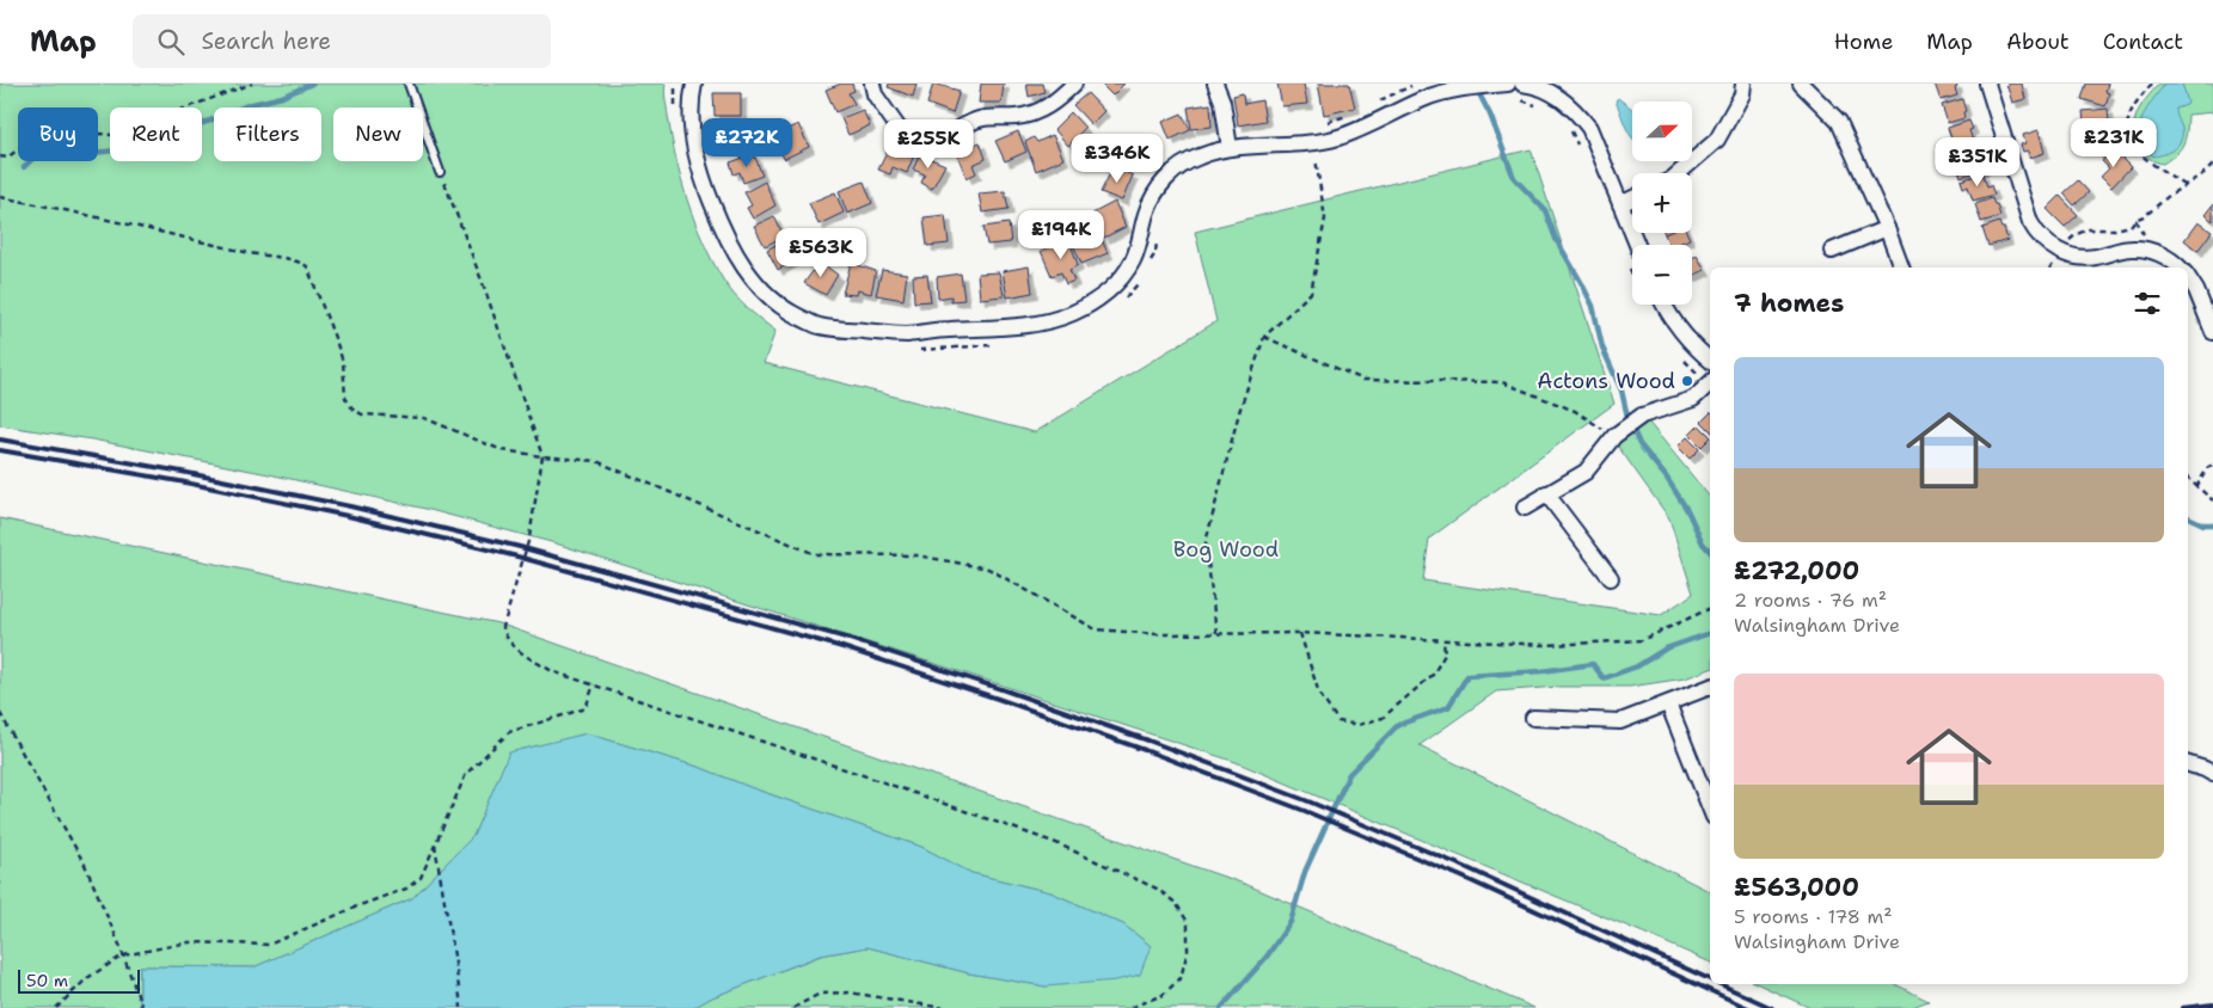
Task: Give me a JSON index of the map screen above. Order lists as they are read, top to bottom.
{
  "parks": ["Bog Wood"],
  "places": ["Actons Wood"],
  "scale_bar": "50 m",
  "north": "right",
  "page": {
    "header": "Map",
    "search": "Search here",
    "nav": [
      "Home",
      "Map",
      "About",
      "Contact"
    ],
    "map_buttons": ["+", "−"],
    "chip": [
      "Buy",
      "Rent",
      "Filters",
      "New"
    ],
    "price": [
      "£272K",
      "£231K",
      "£255K",
      "£346K",
      "£351K",
      "£194K",
      "£563K"
    ],
    "heading": "7 homes",
    "list": [
      {
        "name": "£272,000",
        "note": "2 rooms · 76 m² · Walsingham Drive"
      },
      {
        "name": "£563,000",
        "note": "5 rooms · 178 m² · Walsingham Drive"
      }
    ],
    "scale": "50 m"
  }
}
